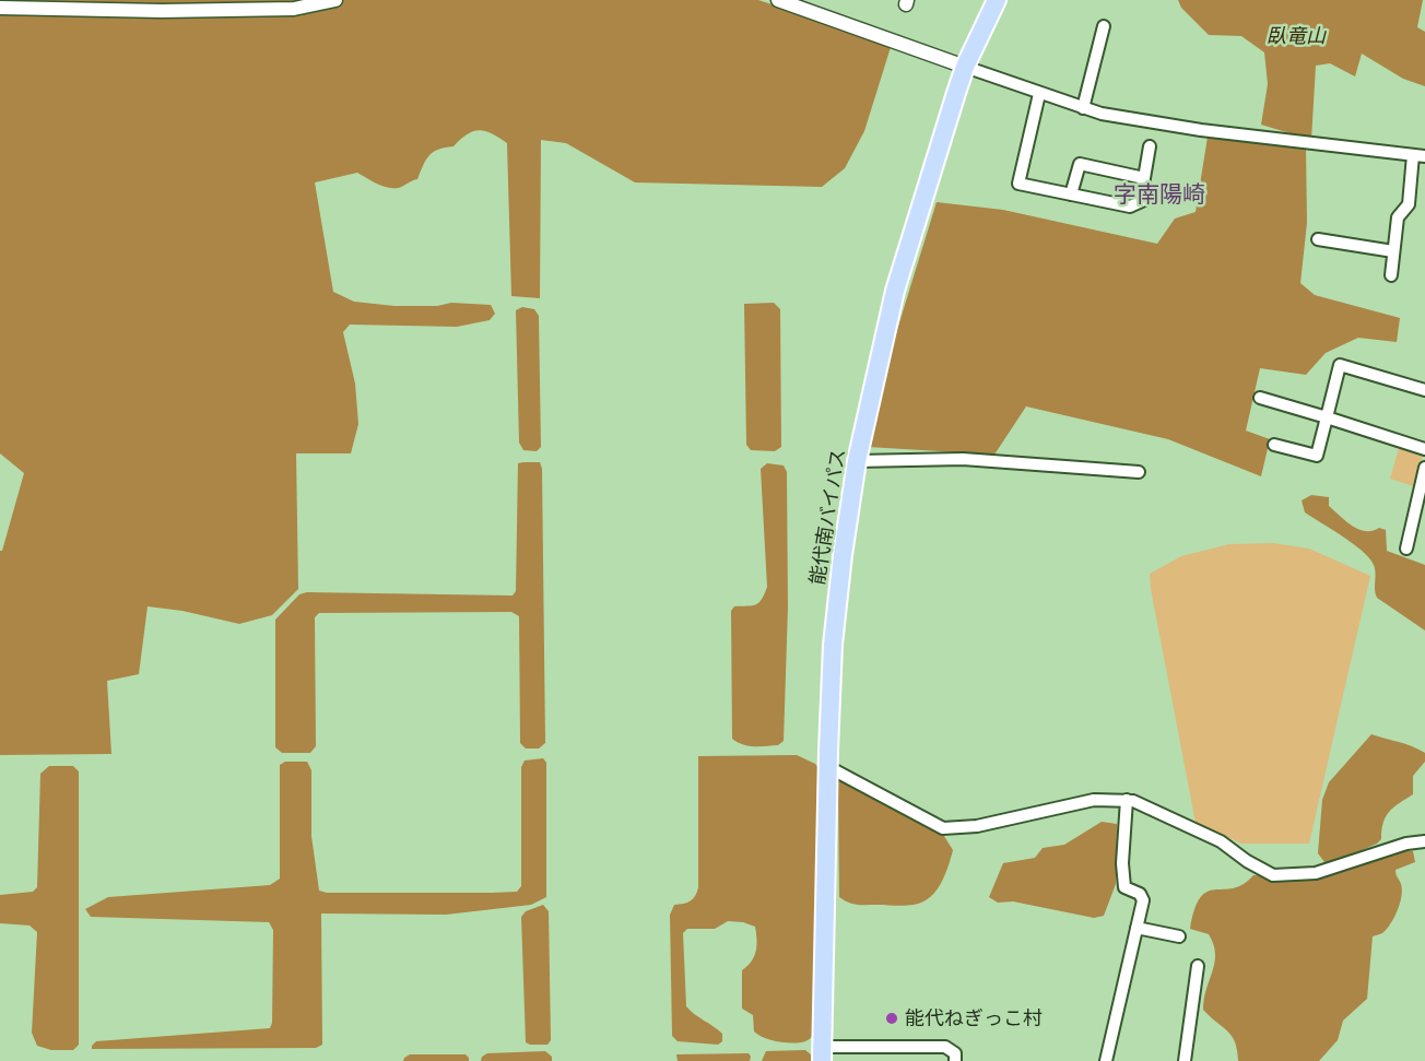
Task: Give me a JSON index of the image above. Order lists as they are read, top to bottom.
{
  "streets": {
    "highway": ["能代南バイパス"]
  },
  "districts": ["字南陽崎"],
  "parks": ["臥竜山"],
  "places": ["能代ねぎっこ村"]
}
